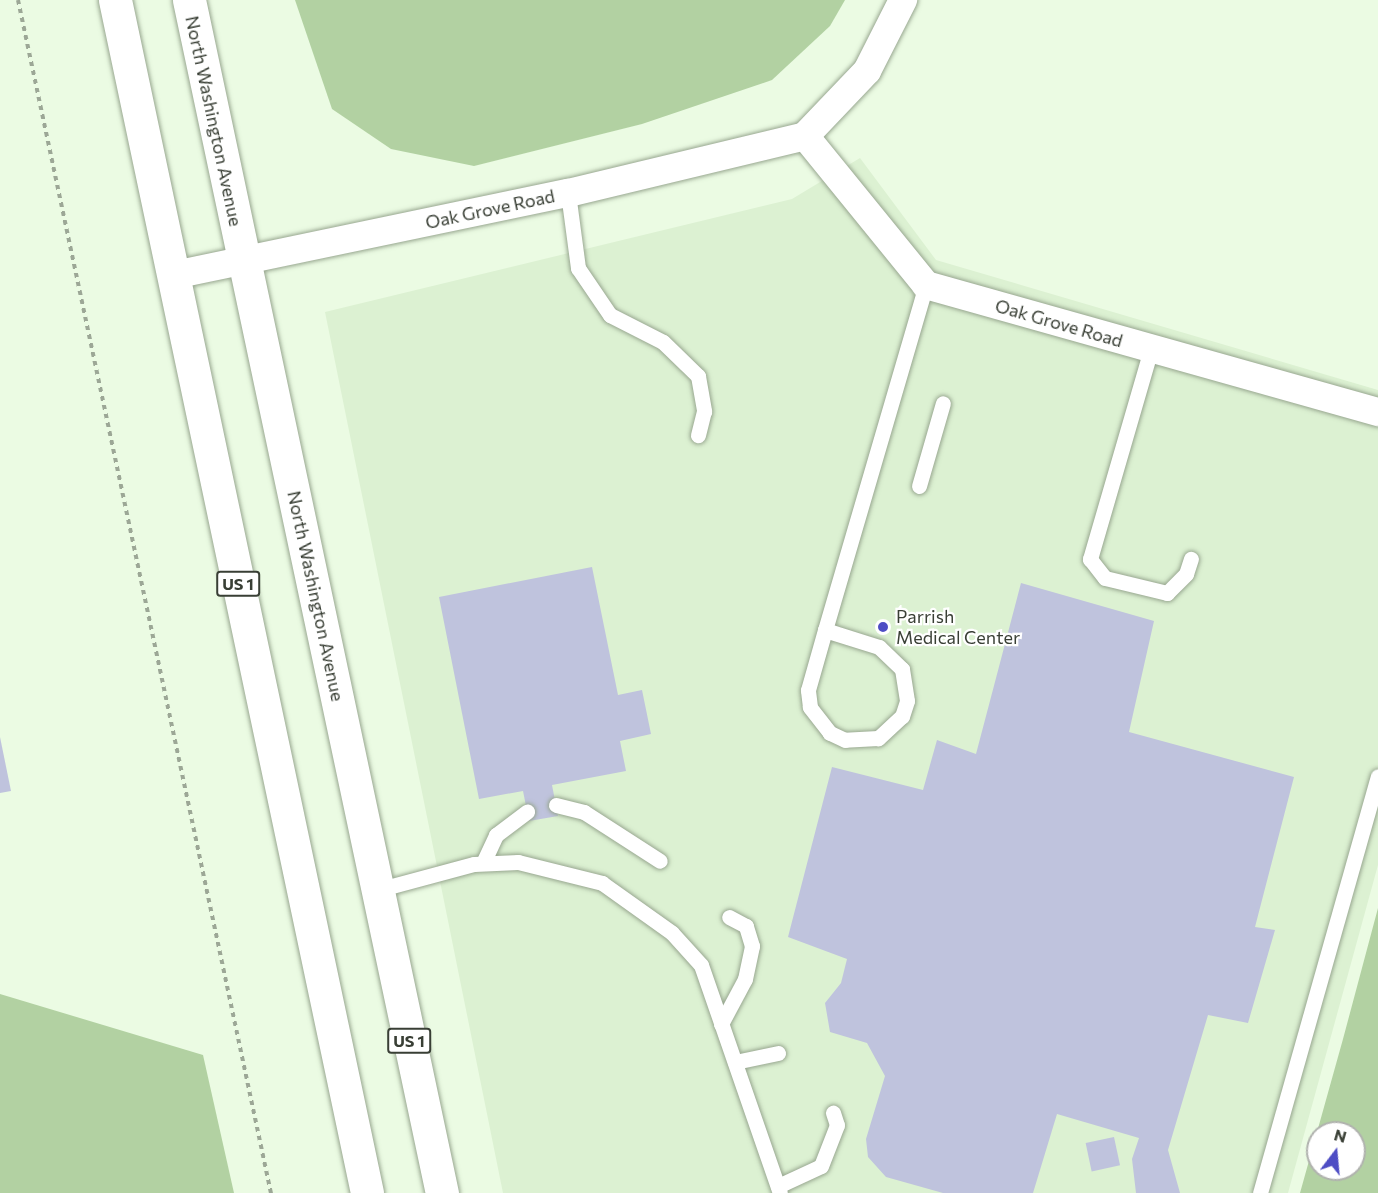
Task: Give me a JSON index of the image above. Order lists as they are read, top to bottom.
{
  "streets": {
    "main road": ["North Washington Avenue", "US 1"],
    "street": ["Oak Grove Road"]
  },
  "crossings": [
    ["North Washington Avenue", "Oak Grove Road"],
    ["Oak Grove Road", "US 1"]
  ],
  "places": ["Parrish Medical Center"],
  "north": "top"
}
